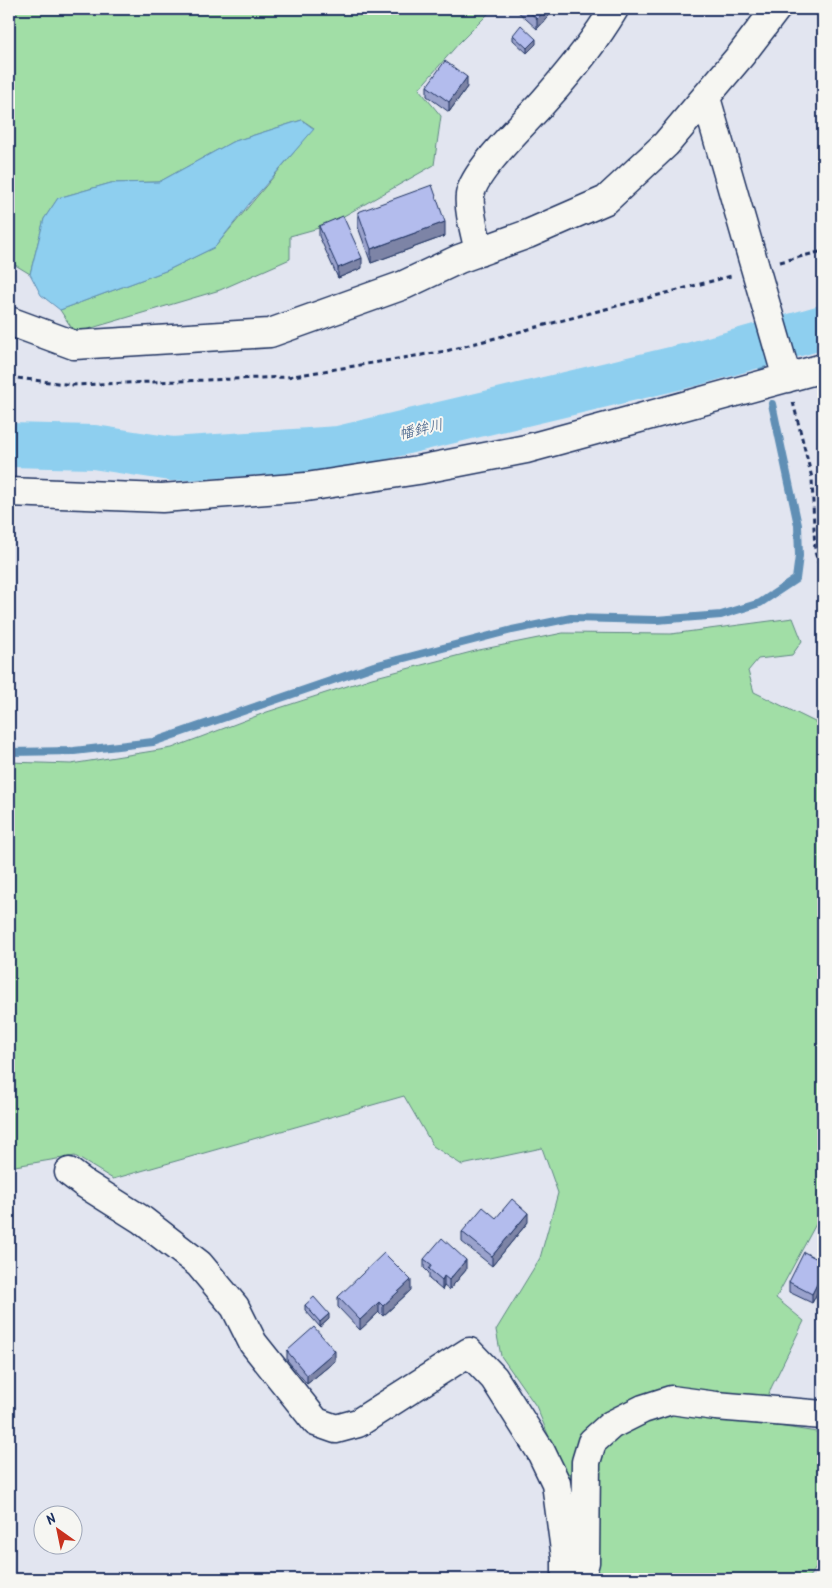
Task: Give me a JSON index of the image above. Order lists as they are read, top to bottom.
{
  "water": ["幡鉾川"],
  "north": "top left"
}
